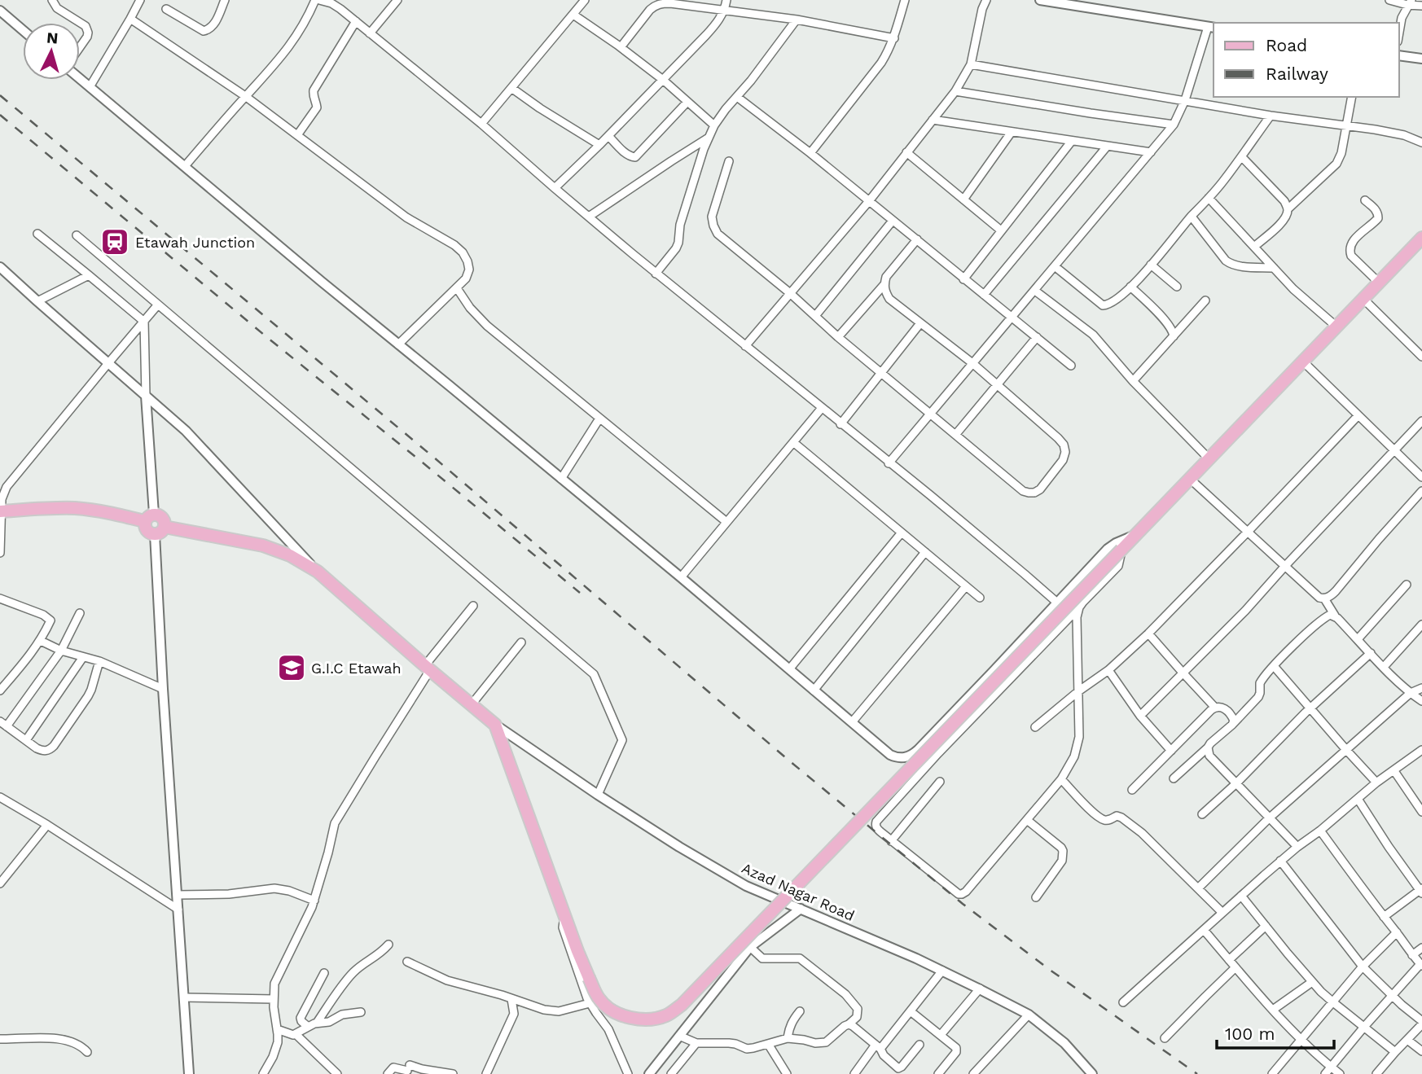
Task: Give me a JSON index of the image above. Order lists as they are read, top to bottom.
{
  "streets": {
    "street": ["Azad Nagar Road"]
  },
  "places": {
    "station": ["Etawah Junction"],
    "school or university": ["G.I.C Etawah"]
  },
  "legend": ["Road", "Railway"],
  "scale_bar": "100 m",
  "north": "top"
}
